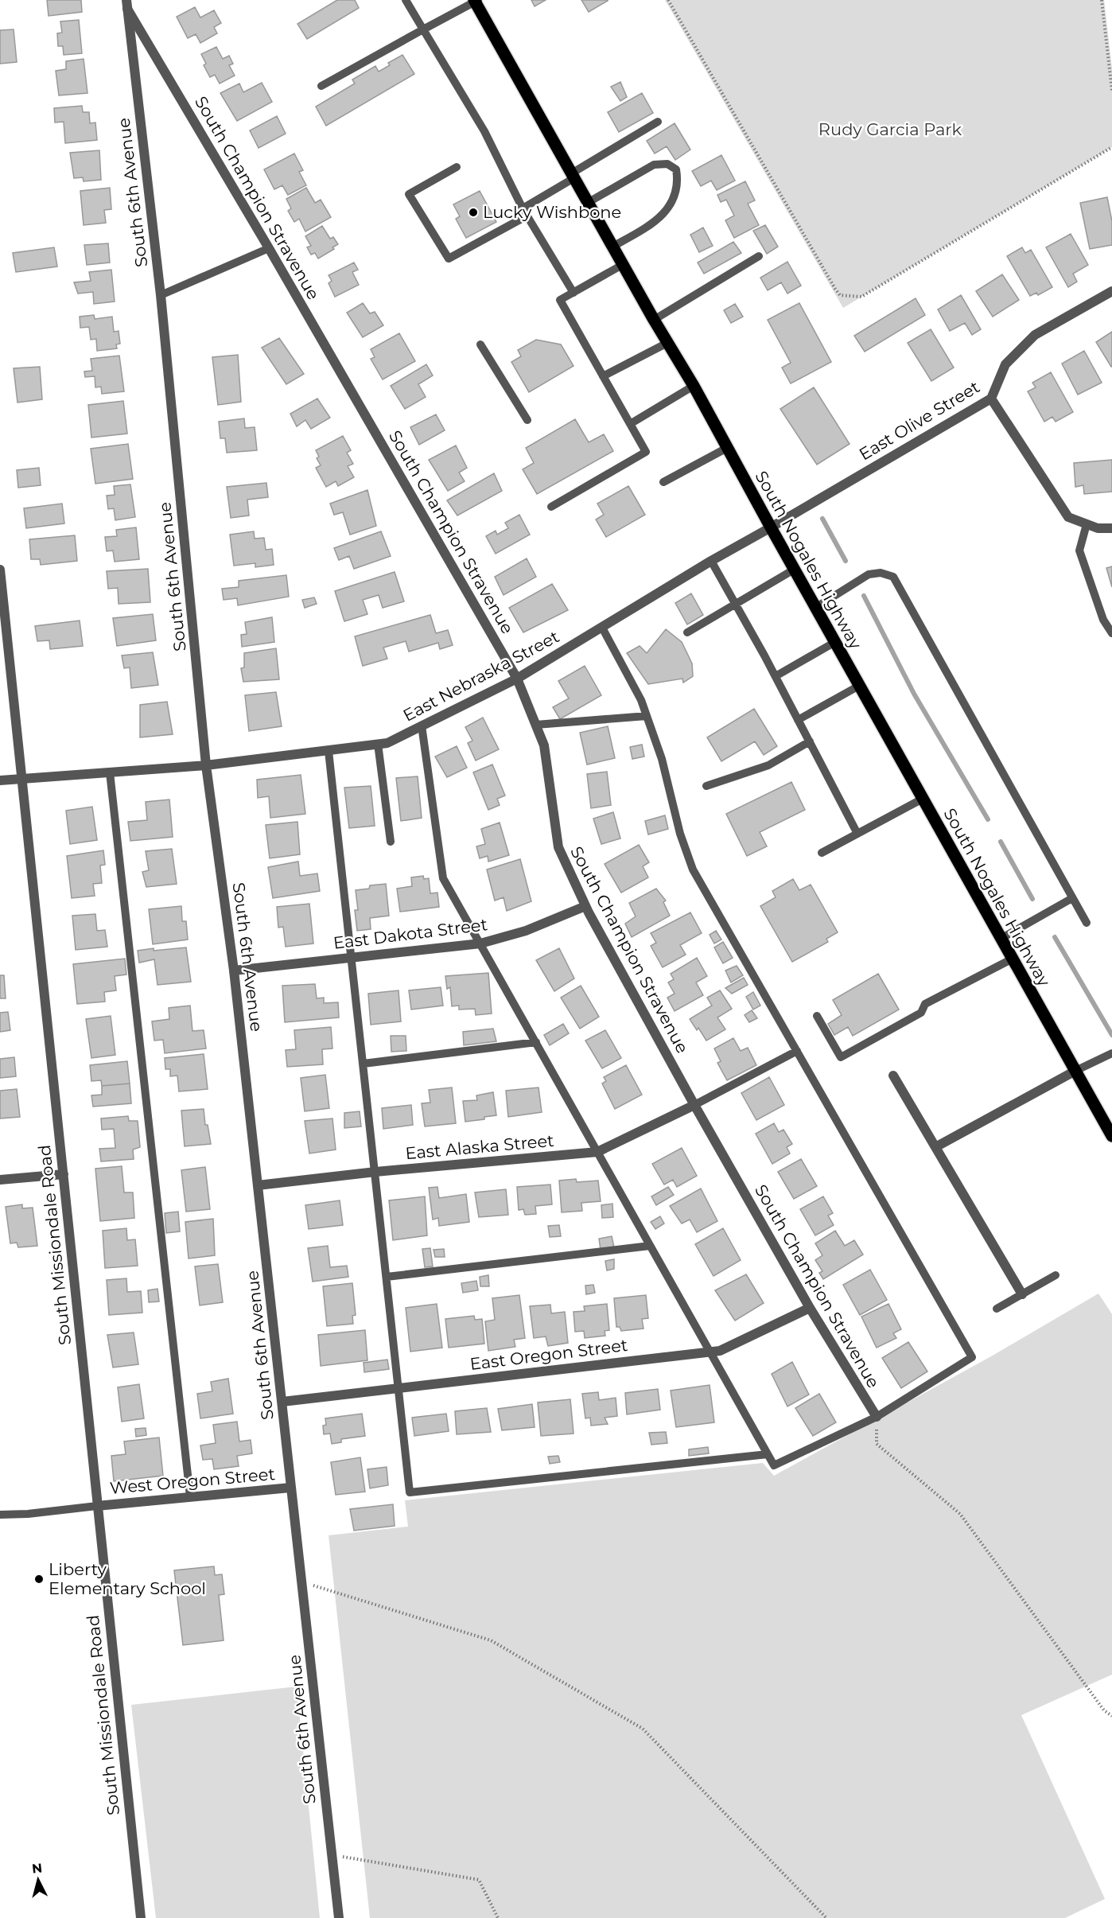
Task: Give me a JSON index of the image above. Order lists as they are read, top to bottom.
{
  "streets": {
    "main road": ["South Nogales Highway"],
    "street": [
      "South 6th Avenue",
      "South Champion Stravenue",
      "East Olive Street",
      "East Nebraska Street",
      "East Dakota Street",
      "East Alaska Street",
      "South Missiondale Road",
      "East Oregon Street",
      "West Oregon Street"
    ]
  },
  "crossings": [
    ["South 6th Avenue", "South Champion Stravenue"],
    ["South 6th Avenue", "East Nebraska Street"],
    ["South 6th Avenue", "East Dakota Street"],
    ["South 6th Avenue", "East Alaska Street"],
    ["South 6th Avenue", "East Oregon Street"],
    ["South 6th Avenue", "West Oregon Street"],
    ["South Champion Stravenue", "East Nebraska Street"],
    ["South Champion Stravenue", "East Dakota Street"],
    ["South Champion Stravenue", "East Alaska Street"],
    ["South Champion Stravenue", "East Oregon Street"],
    ["East Olive Street", "South Nogales Highway"],
    ["East Olive Street", "East Nebraska Street"],
    ["South Nogales Highway", "East Nebraska Street"],
    ["East Nebraska Street", "South Missiondale Road"],
    ["South Missiondale Road", "West Oregon Street"]
  ],
  "parks": ["Rudy Garcia Park"],
  "places": ["Lucky Wishbone", "Liberty Elementary School"],
  "north": "top"
}
